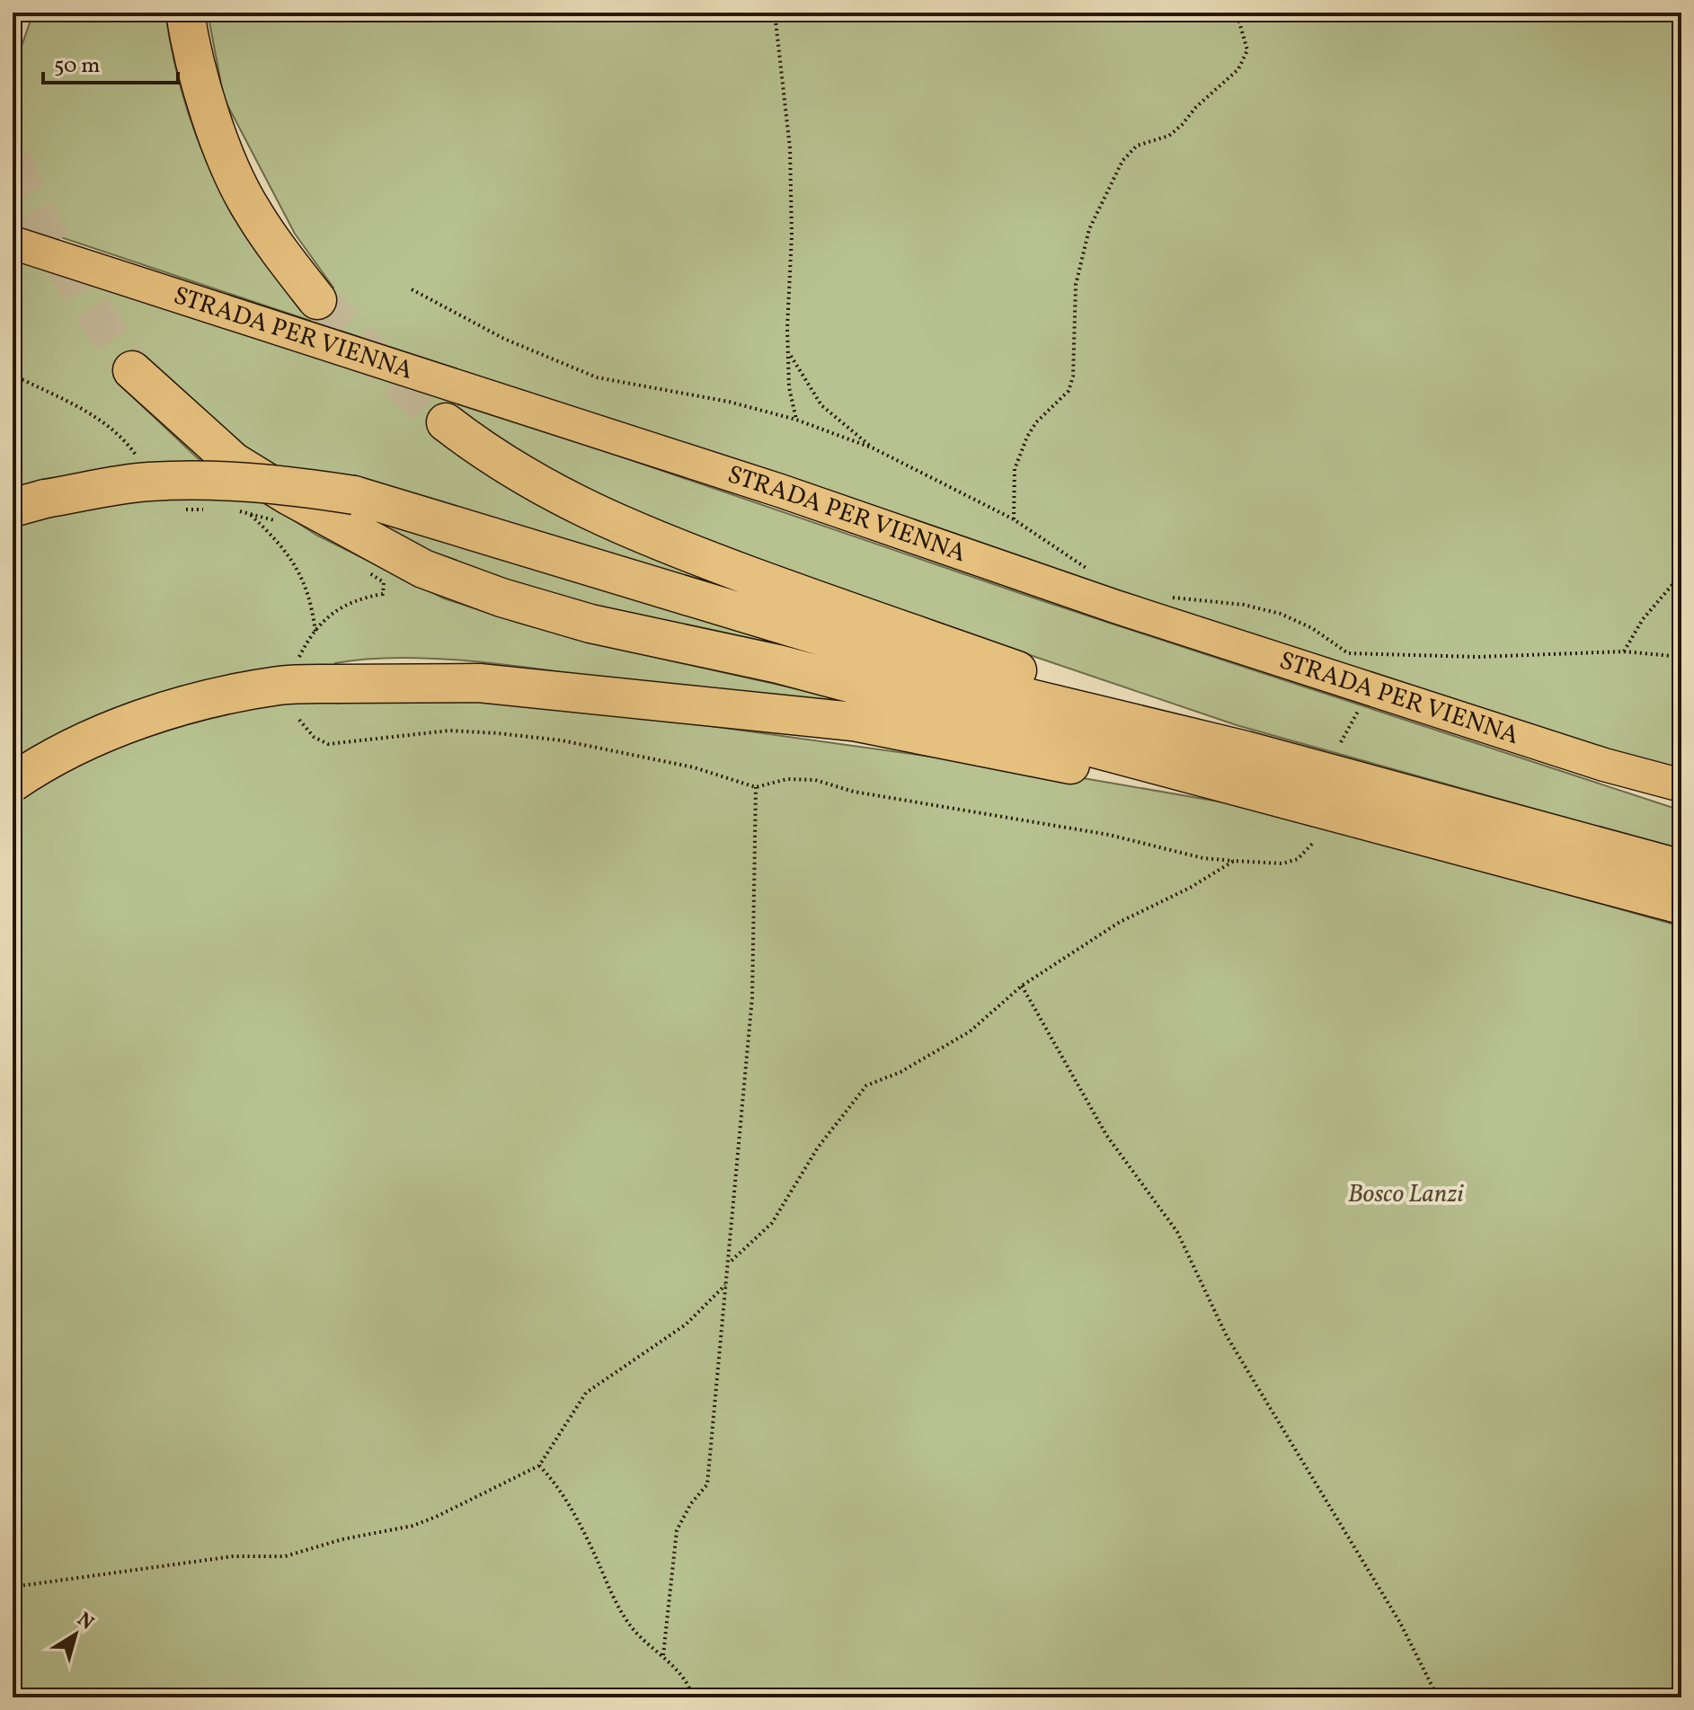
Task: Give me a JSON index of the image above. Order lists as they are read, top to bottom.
{
  "streets": {
    "main road": ["STRADA PER VIENNA"]
  },
  "parks": ["Bosco Lanzi"],
  "scale_bar": "50 m",
  "north": "top right"
}
